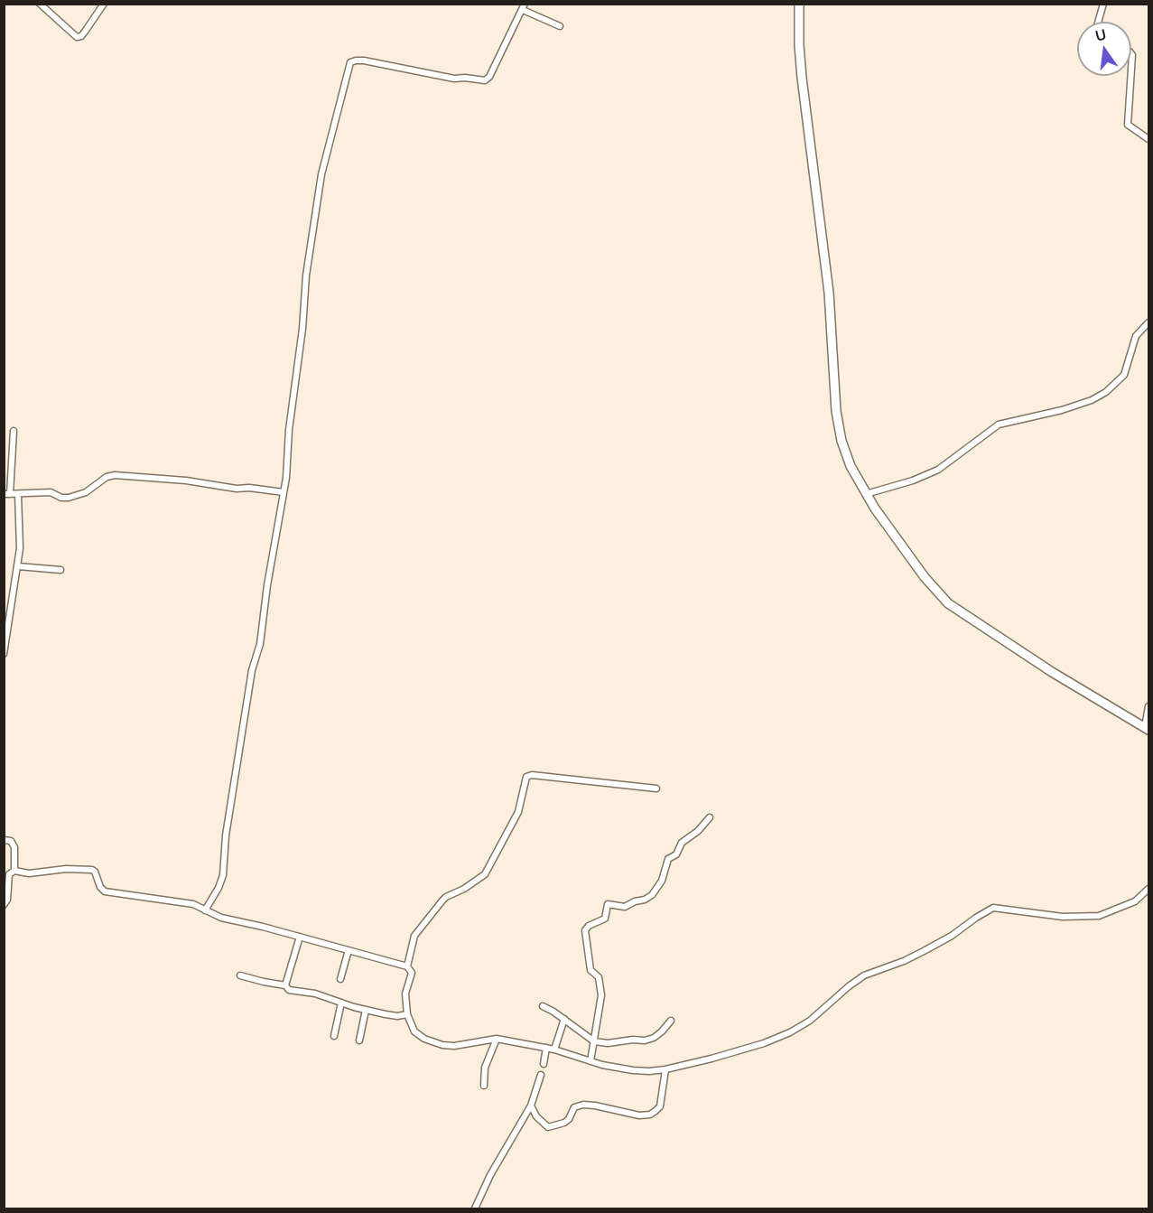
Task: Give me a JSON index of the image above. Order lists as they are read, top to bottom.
{
  "north": "top"
}
